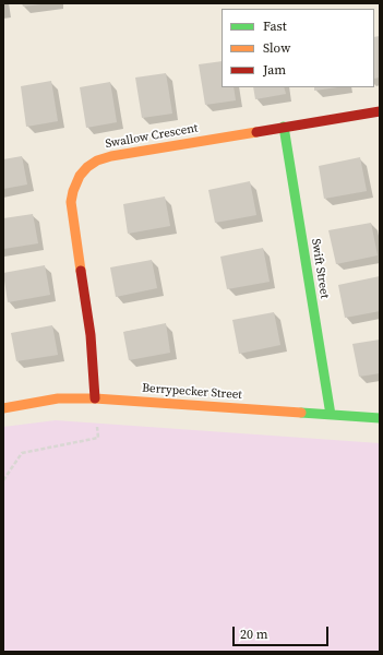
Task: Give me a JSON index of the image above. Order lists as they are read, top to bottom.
{
  "streets": {
    "street": ["Swallow Crescent", "Swift Street", "Berrypecker Street"]
  },
  "crossings": [
    ["Swallow Crescent", "Swift Street"],
    ["Swallow Crescent", "Berrypecker Street"],
    ["Swift Street", "Berrypecker Street"]
  ],
  "legend": ["Fast", "Slow", "Jam"],
  "scale_bar": "20 m"
}
